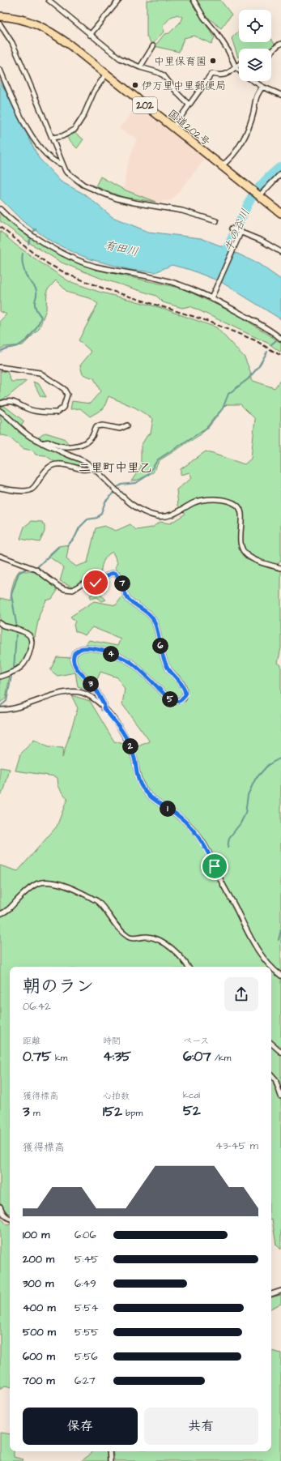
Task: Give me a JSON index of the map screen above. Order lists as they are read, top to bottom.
{
  "streets": {
    "highway": ["202", "国道202号"]
  },
  "districts": ["二里町中里乙"],
  "water": ["牛の谷川", "有田川"],
  "places": ["中里保育園", "伊万里中里郵便局"],
  "page": {
    "pins": [
      "7",
      "6",
      "4",
      "3",
      "5",
      "2",
      "1"
    ],
    "heading": ["朝のラン", "06:42"],
    "stats": [
      ["距離", "0.75 km"],
      ["時間", "4:35"],
      ["ペース", "6:07 /km"],
      ["獲得標高", "3 m"],
      ["心拍数", "152 bpm"],
      ["kcal", "52"]
    ],
    "chart": ["獲得標高", "43–45 m"],
    "list": [
      {
        "name": "100 m",
        "note": "6:06"
      },
      {
        "name": "200 m",
        "note": "5:45"
      },
      {
        "name": "300 m",
        "note": "6:49"
      },
      {
        "name": "400 m",
        "note": "5:54"
      },
      {
        "name": "500 m",
        "note": "5:55"
      },
      {
        "name": "600 m",
        "note": "5:56"
      },
      {
        "name": "700 m",
        "note": "6:27"
      }
    ],
    "buttons": ["保存", "共有"]
  }
}
